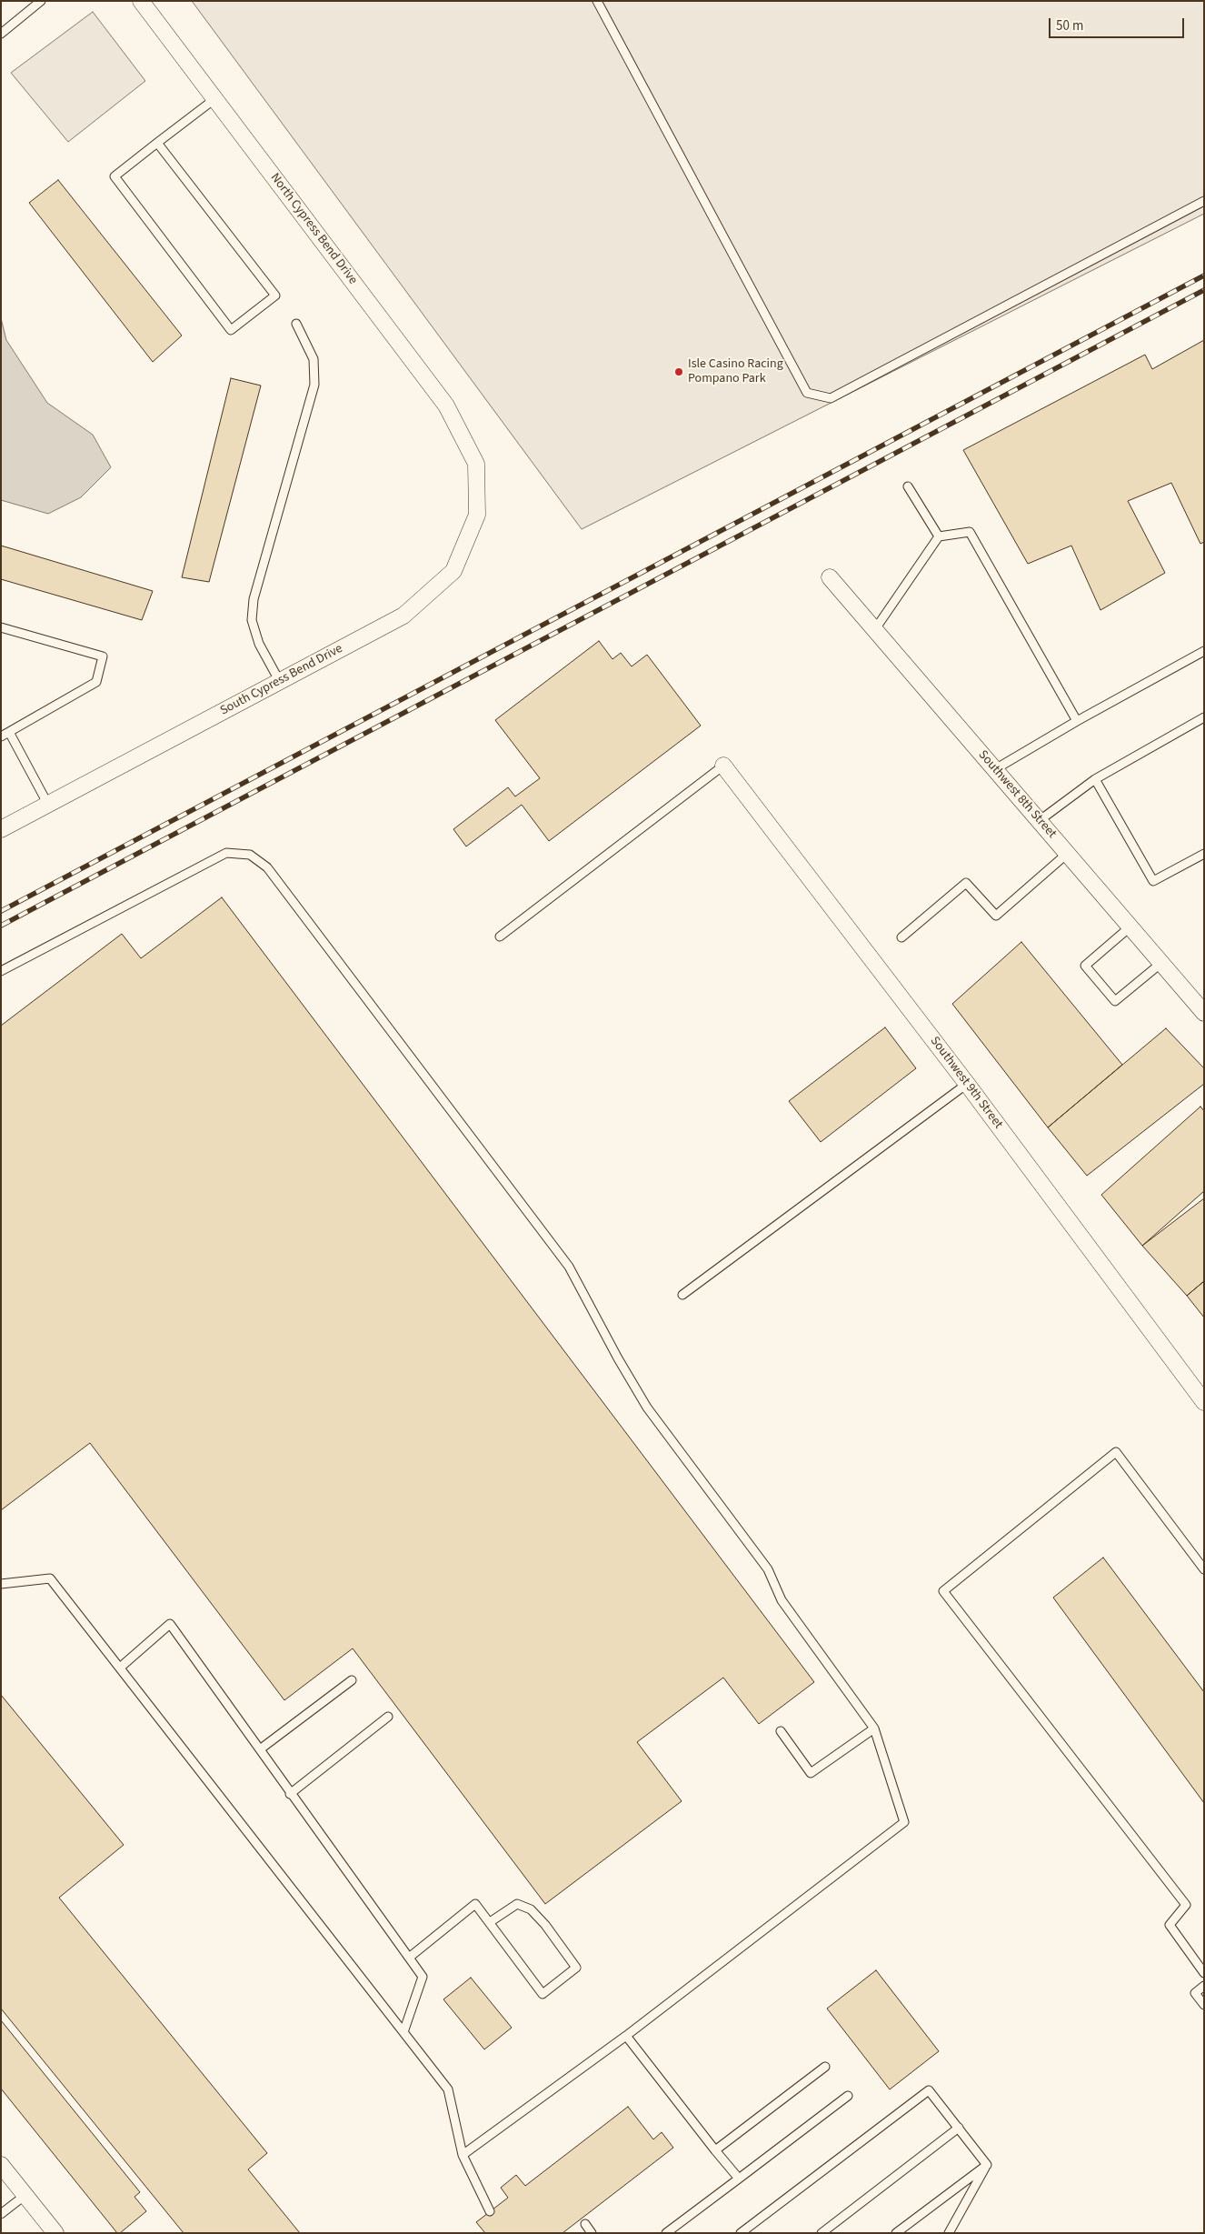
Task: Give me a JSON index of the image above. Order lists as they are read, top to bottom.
{
  "streets": {
    "street": [
      "North Cypress Bend Drive",
      "South Cypress Bend Drive",
      "Southwest 8th Street",
      "Southwest 9th Street"
    ]
  },
  "crossings": [
    ["North Cypress Bend Drive", "South Cypress Bend Drive"]
  ],
  "places": ["Isle Casino Racing Pompano Park"],
  "scale_bar": "50 m"
}
